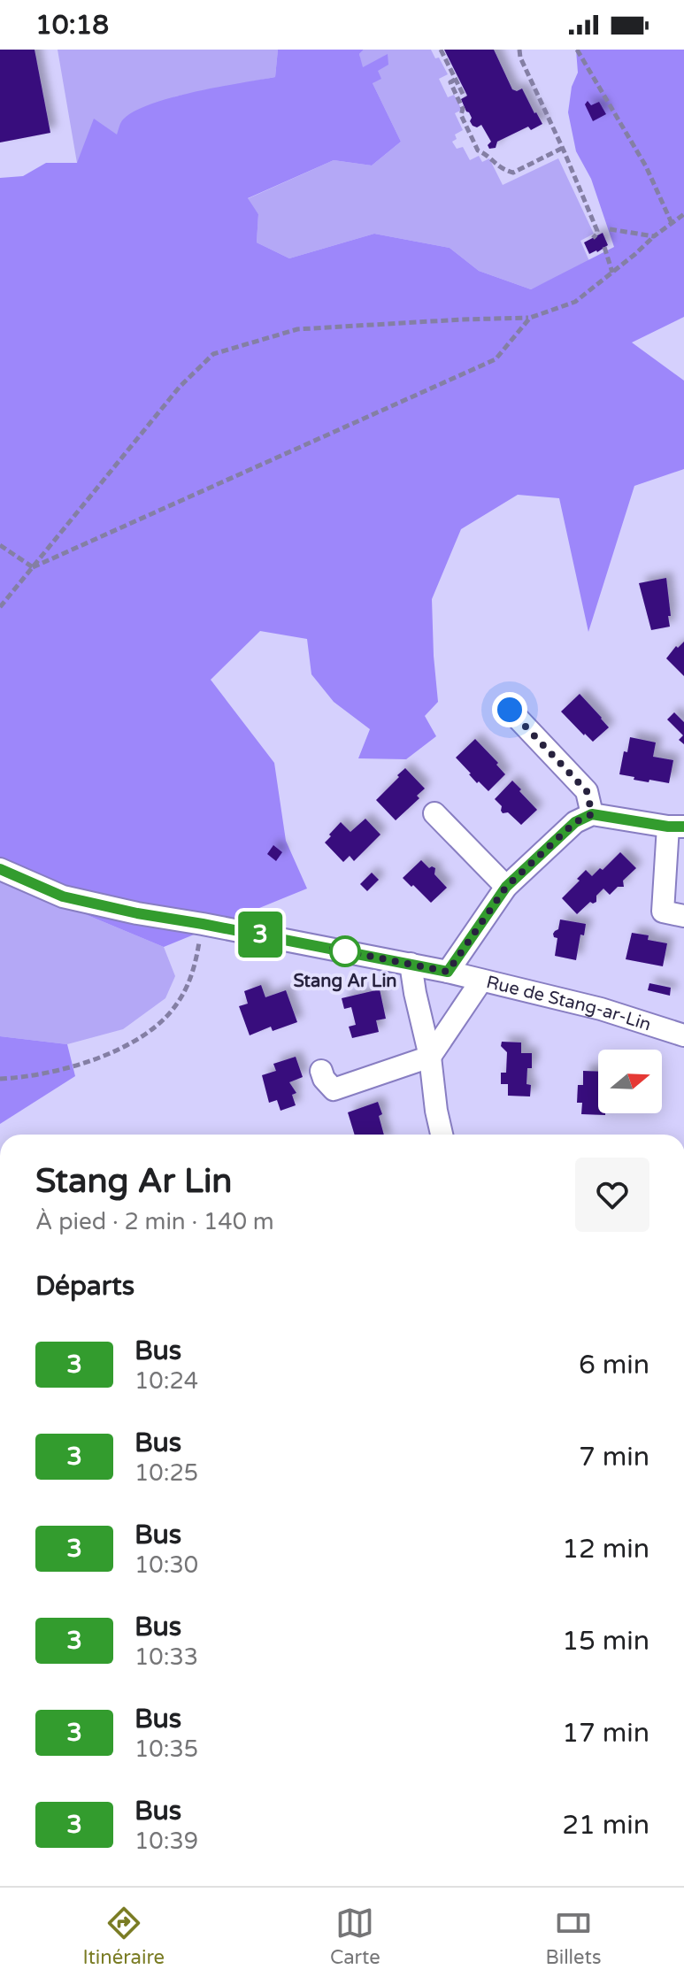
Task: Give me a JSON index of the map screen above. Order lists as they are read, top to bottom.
{
  "streets": {
    "street": ["Rue de Stang-ar-Lin"]
  },
  "places": ["Stang Ar Lin"],
  "lines": ["bus line 3"],
  "north": "right",
  "page": {
    "status": "10:18",
    "on_map": "3",
    "heading": [
      ["Stang Ar Lin", "À pied · 2 min · 140 m"],
      "Départs"
    ],
    "list": [
      {
        "mark": "3",
        "name": "Bus",
        "note": "10:24",
        "value": "6 min"
      },
      {
        "mark": "3",
        "name": "Bus",
        "note": "10:25",
        "value": "7 min"
      },
      {
        "mark": "3",
        "name": "Bus",
        "note": "10:30",
        "value": "12 min"
      },
      {
        "mark": "3",
        "name": "Bus",
        "note": "10:33",
        "value": "15 min"
      },
      {
        "mark": "3",
        "name": "Bus",
        "note": "10:35",
        "value": "17 min"
      },
      {
        "mark": "3",
        "name": "Bus",
        "note": "10:39",
        "value": "21 min"
      }
    ],
    "tabs": ["Itinéraire", "Carte", "Billets"]
  }
}
